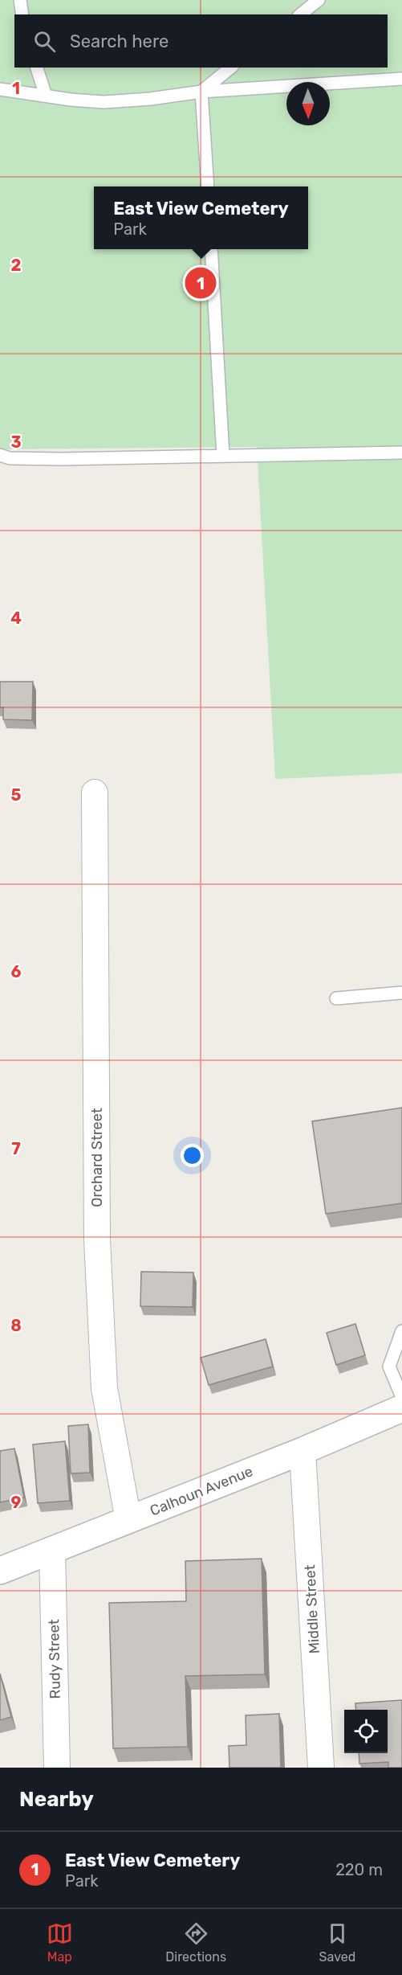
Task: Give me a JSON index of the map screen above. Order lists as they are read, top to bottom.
{
  "streets": {
    "street": [
      "Orchard Street",
      "Calhoun Avenue",
      "Middle Street",
      "Rudy Street"
    ]
  },
  "crossings": [
    ["Orchard Street", "Calhoun Avenue"],
    ["Calhoun Avenue", "Middle Street"],
    ["Calhoun Avenue", "Rudy Street"]
  ],
  "north": "bottom",
  "page": {
    "search": "Search here",
    "popup": ["East View Cemetery", "Park"],
    "pins": "1",
    "heading": "Nearby",
    "list": [
      {
        "mark": "1",
        "name": "East View Cemetery",
        "note": "Park",
        "value": "220 m"
      }
    ],
    "nav": ["Map", "Directions", "Saved"]
  },
  "grid": {
    "rows": [
      "1",
      "2",
      "3",
      "4",
      "5",
      "6",
      "7",
      "8",
      "9"
    ]
  }
}
